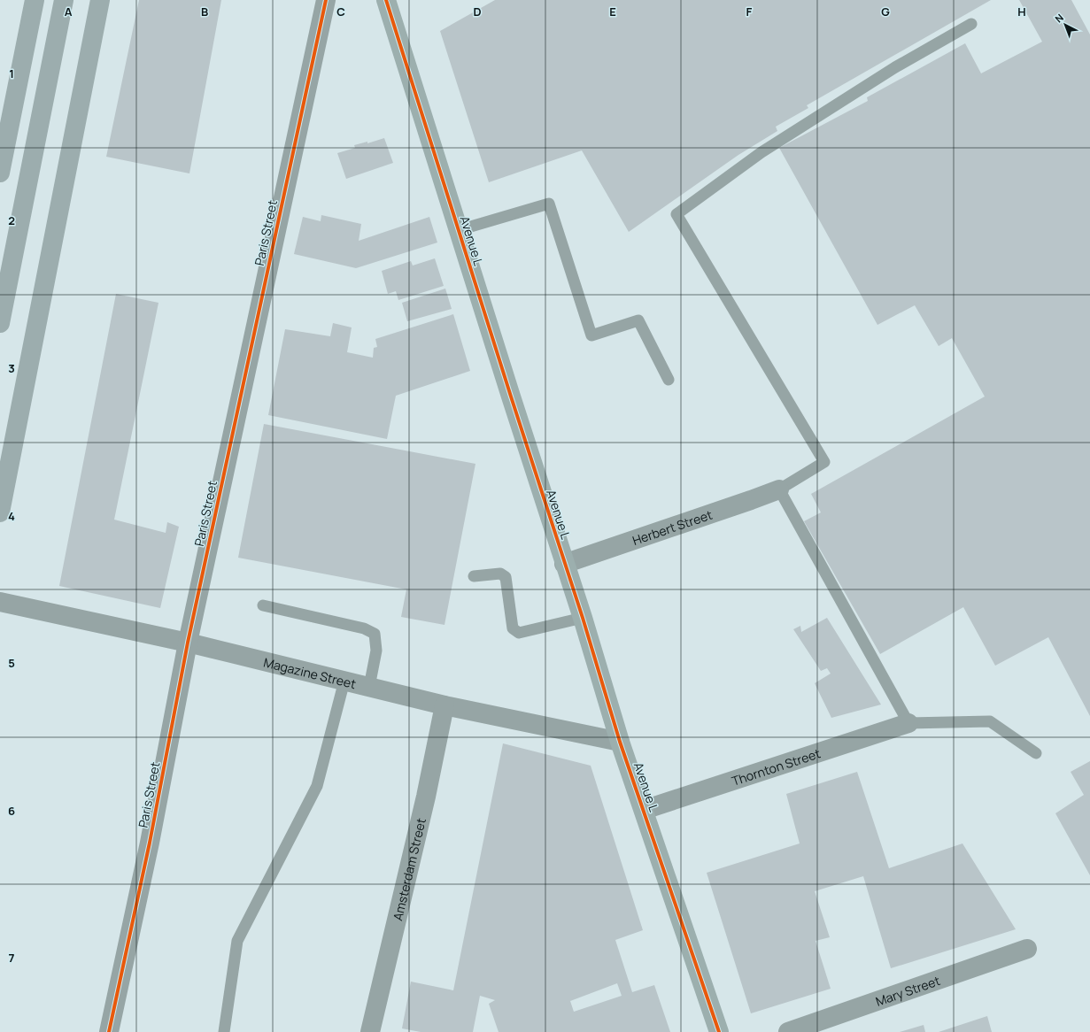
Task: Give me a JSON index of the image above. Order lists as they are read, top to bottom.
{
  "streets": {
    "street": [
      "Paris Street",
      "Avenue L",
      "Herbert Street",
      "Magazine Street",
      "Thornton Street",
      "Amsterdam Street",
      "Mary Street"
    ]
  },
  "crossings": [
    ["Paris Street", "Magazine Street"],
    ["Avenue L", "Herbert Street"],
    ["Avenue L", "Magazine Street"],
    ["Avenue L", "Thornton Street"],
    ["Magazine Street", "Amsterdam Street"]
  ],
  "north": "top left",
  "grid": {
    "columns": [
      "A",
      "B",
      "C",
      "D",
      "E",
      "F",
      "G",
      "H"
    ],
    "rows": [
      "1",
      "2",
      "3",
      "4",
      "5",
      "6",
      "7"
    ]
  }
}
